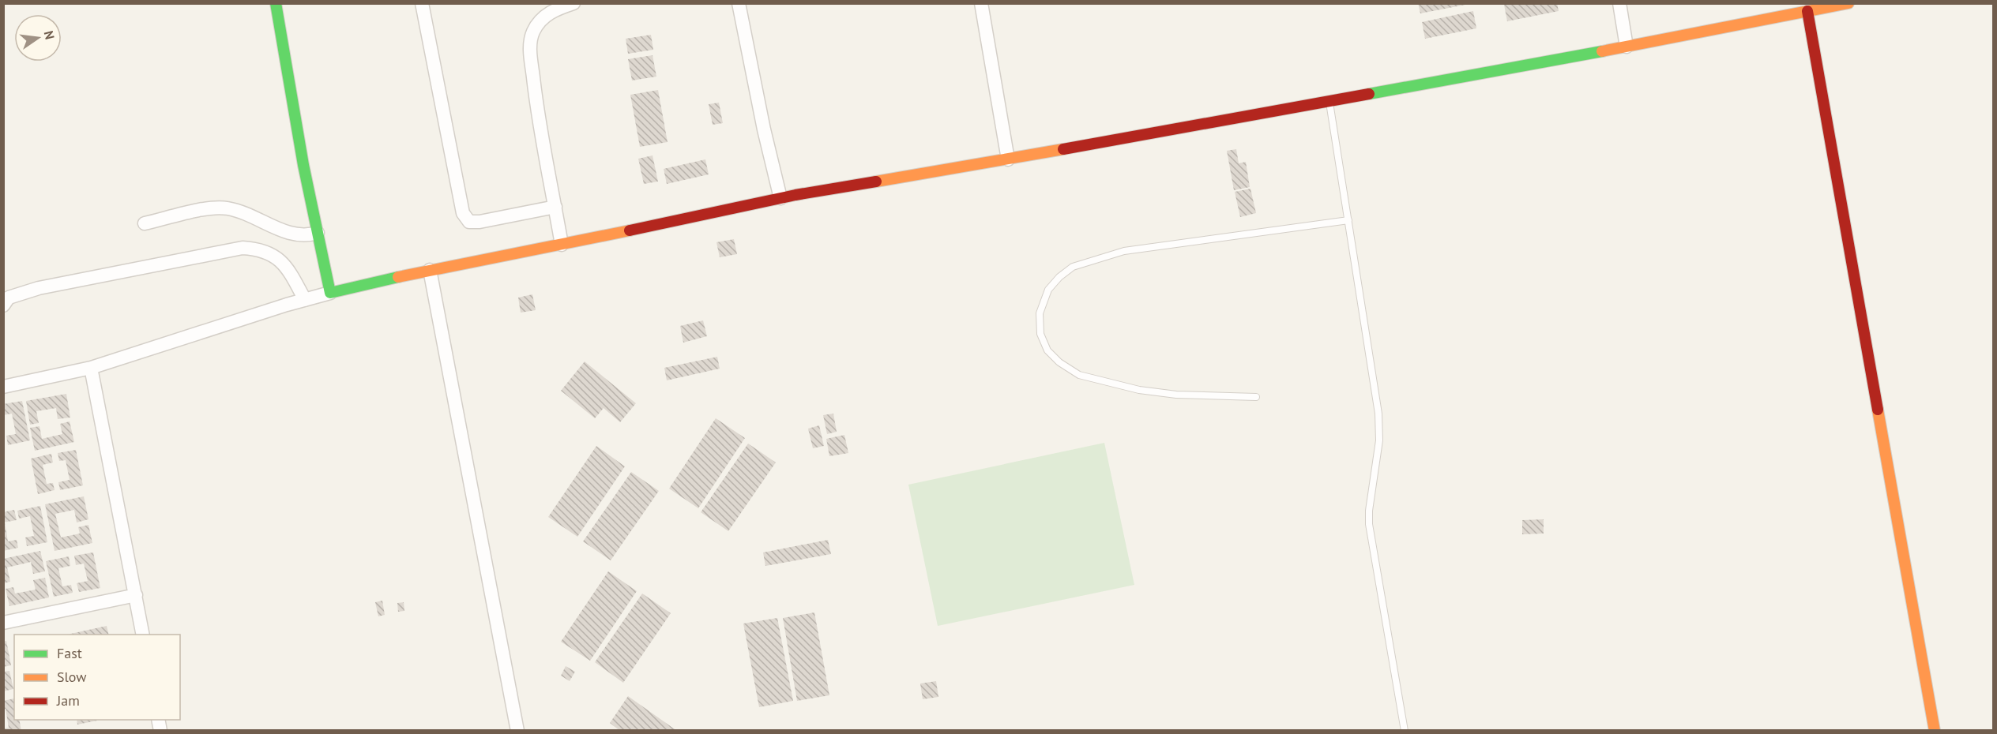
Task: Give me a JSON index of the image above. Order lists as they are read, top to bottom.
{
  "legend": ["Fast", "Slow", "Jam"],
  "north": "right"
}
